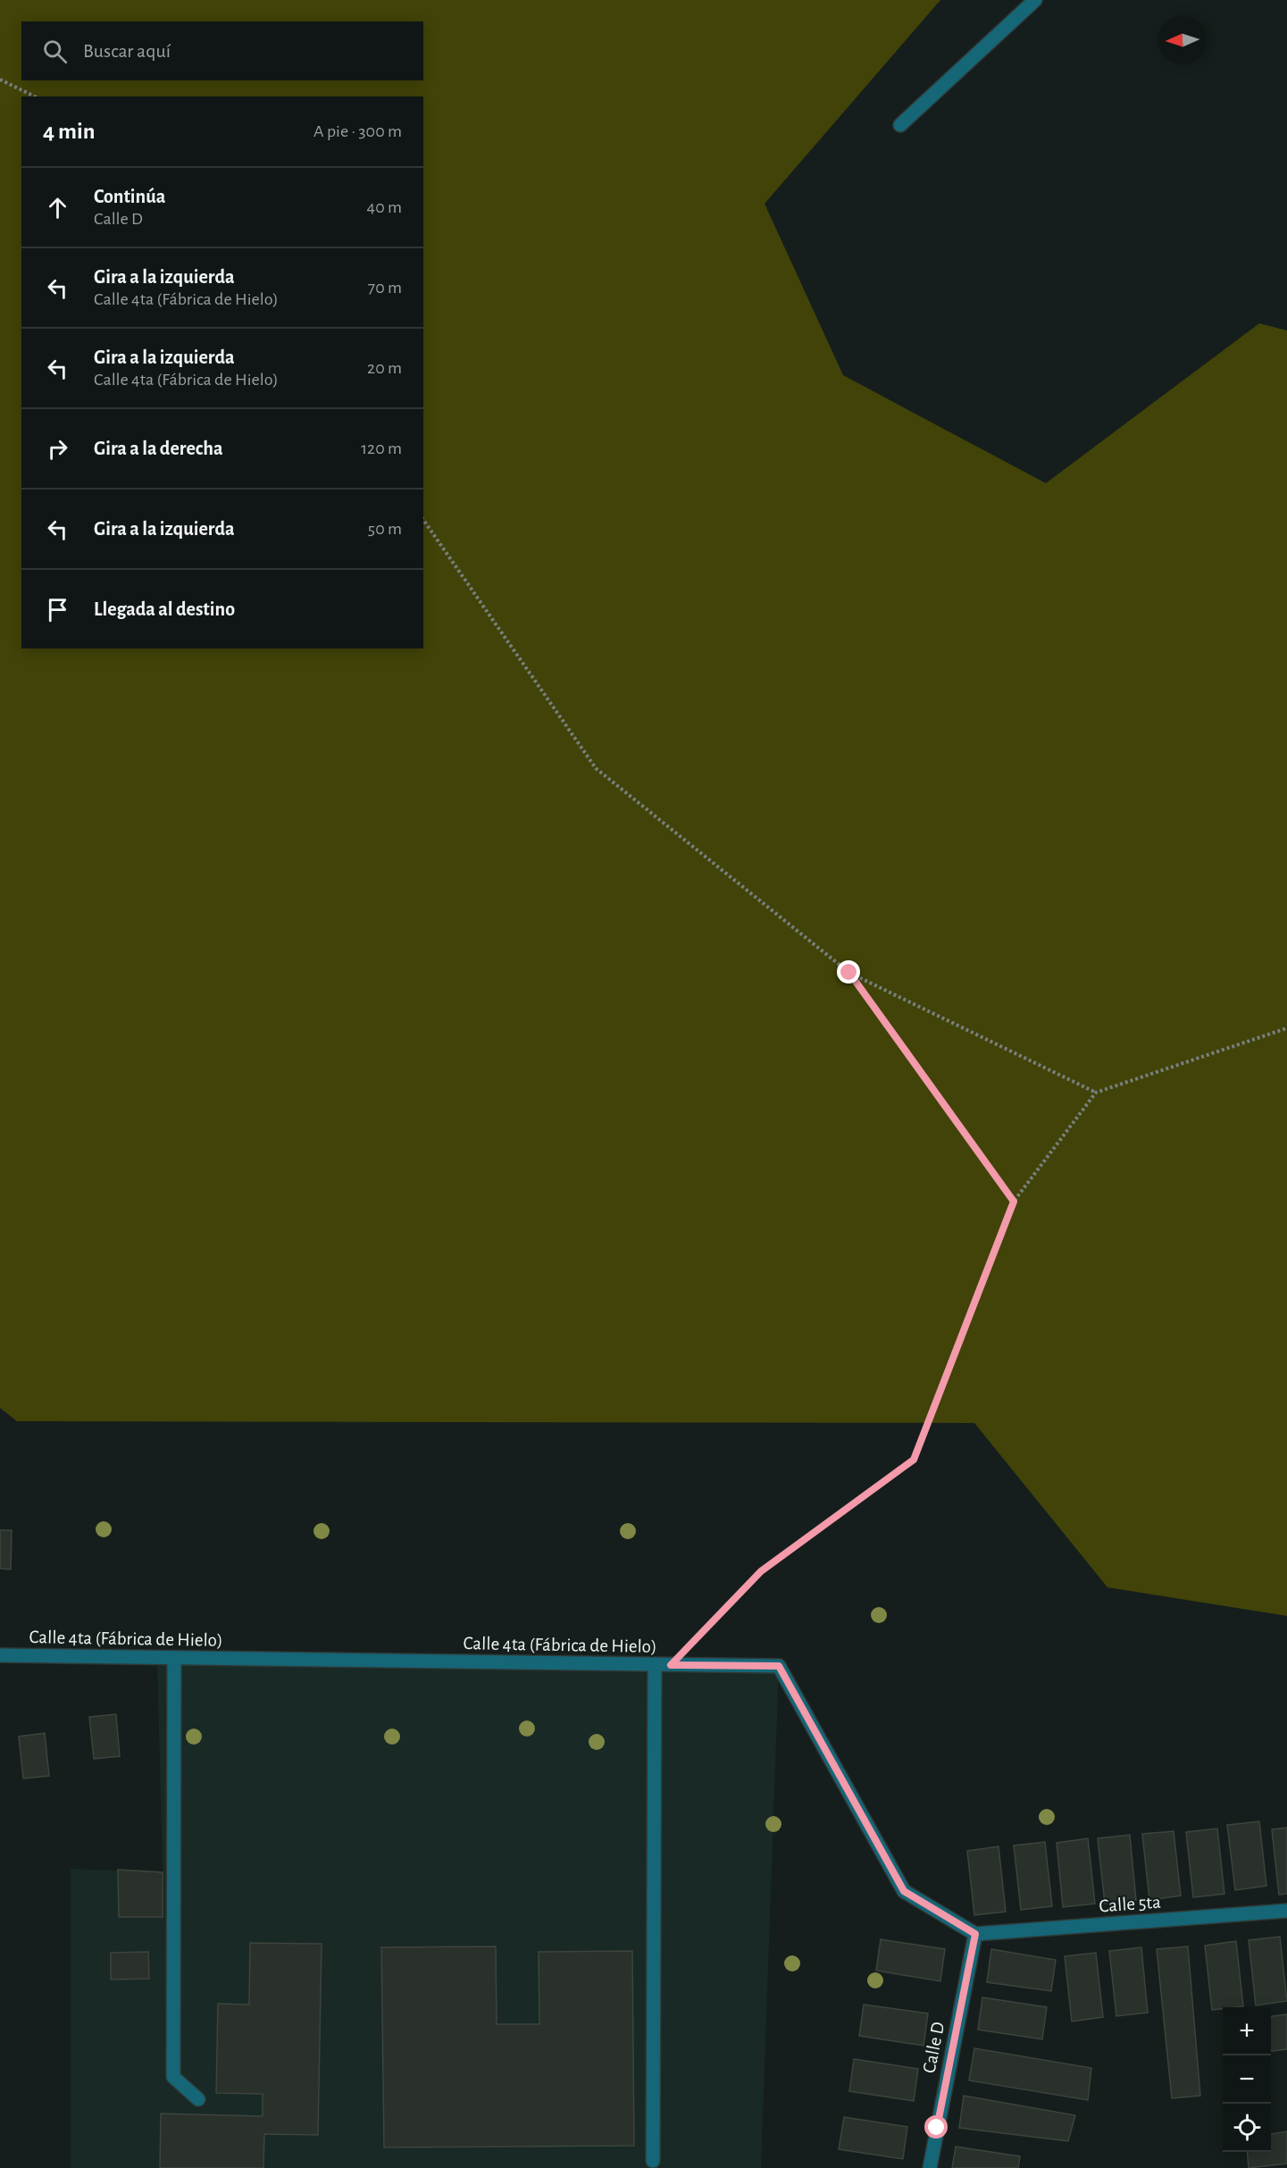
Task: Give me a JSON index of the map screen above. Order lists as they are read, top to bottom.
{
  "streets": {
    "street": ["Calle 4ta (Fábrica de Hielo)", "Calle 5ta", "Calle D"]
  },
  "crossings": [
    ["Calle 4ta (Fábrica de Hielo)", "Calle 5ta"],
    ["Calle 4ta (Fábrica de Hielo)", "Calle D"],
    ["Calle 5ta", "Calle D"]
  ],
  "north": "left",
  "page": {
    "search": "Buscar aquí",
    "heading": ["4 min", "A pie · 300 m"],
    "list": [
      ["Continúa", "Calle D", "40 m"],
      ["Gira a la izquierda", "Calle 4ta (Fábrica de Hielo)", "70 m"],
      ["Gira a la izquierda", "Calle 4ta (Fábrica de Hielo)", "20 m"],
      ["Gira a la derecha", "120 m"],
      ["Gira a la izquierda", "50 m"],
      "Llegada al destino"
    ],
    "map_buttons": ["+", "−"]
  }
}
